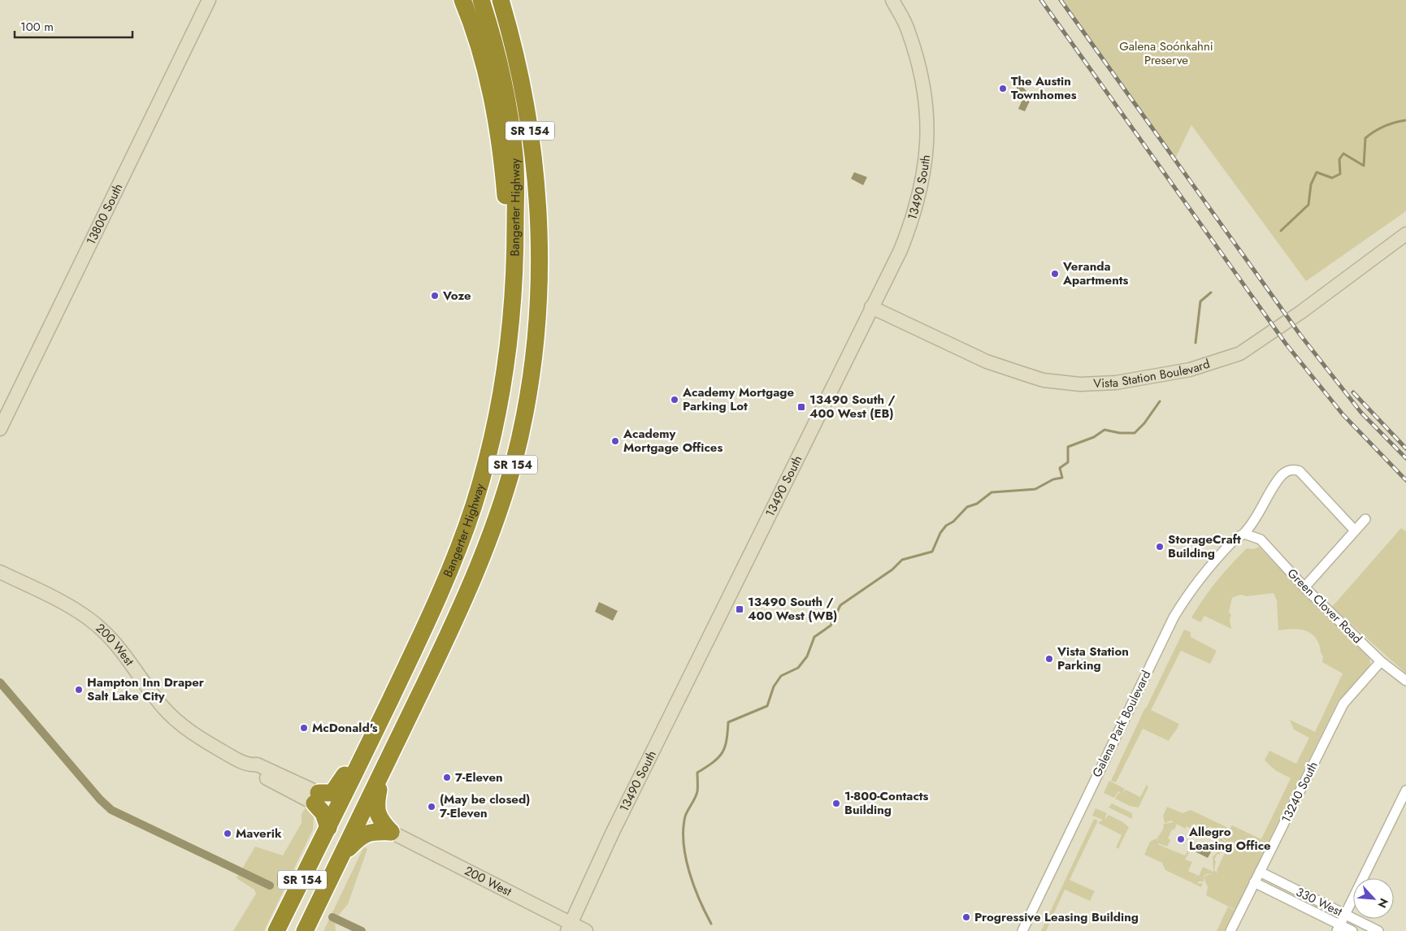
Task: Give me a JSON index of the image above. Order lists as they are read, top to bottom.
{
  "streets": {
    "highway": ["SR 154", "Bangerter Highway"],
    "street": [
      "13490 South",
      "13800 South",
      "Vista Station Boulevard",
      "Green Clover Road",
      "200 West",
      "Galena Park Boulevard",
      "13240 South",
      "330 West"
    ]
  },
  "crossings": [
    ["13490 South", "Vista Station Boulevard"],
    ["13490 South", "200 West"],
    ["Green Clover Road", "Galena Park Boulevard"],
    ["Green Clover Road", "13240 South"],
    ["13240 South", "330 West"]
  ],
  "parks": ["Galena Soónkahni Preserve"],
  "places": {
    "other": [
      "The Austin Townhomes",
      "Veranda Apartments",
      "Voze",
      "Academy Mortgage Parking Lot",
      "Academy Mortgage Offices",
      "StorageCraft Building",
      "Vista Station Parking",
      "Hampton Inn Draper Salt Lake City",
      "McDonald's",
      "7-Eleven",
      "1-800-Contacts Building",
      "(May be closed) 7-Eleven",
      "Maverik",
      "Allegro Leasing Office",
      "Progressive Leasing Building"
    ],
    "transit": ["13490 South / 400 West (EB)", "13490 South / 400 West (WB)"]
  },
  "scale_bar": "100 m",
  "north": "bottom right"
}
